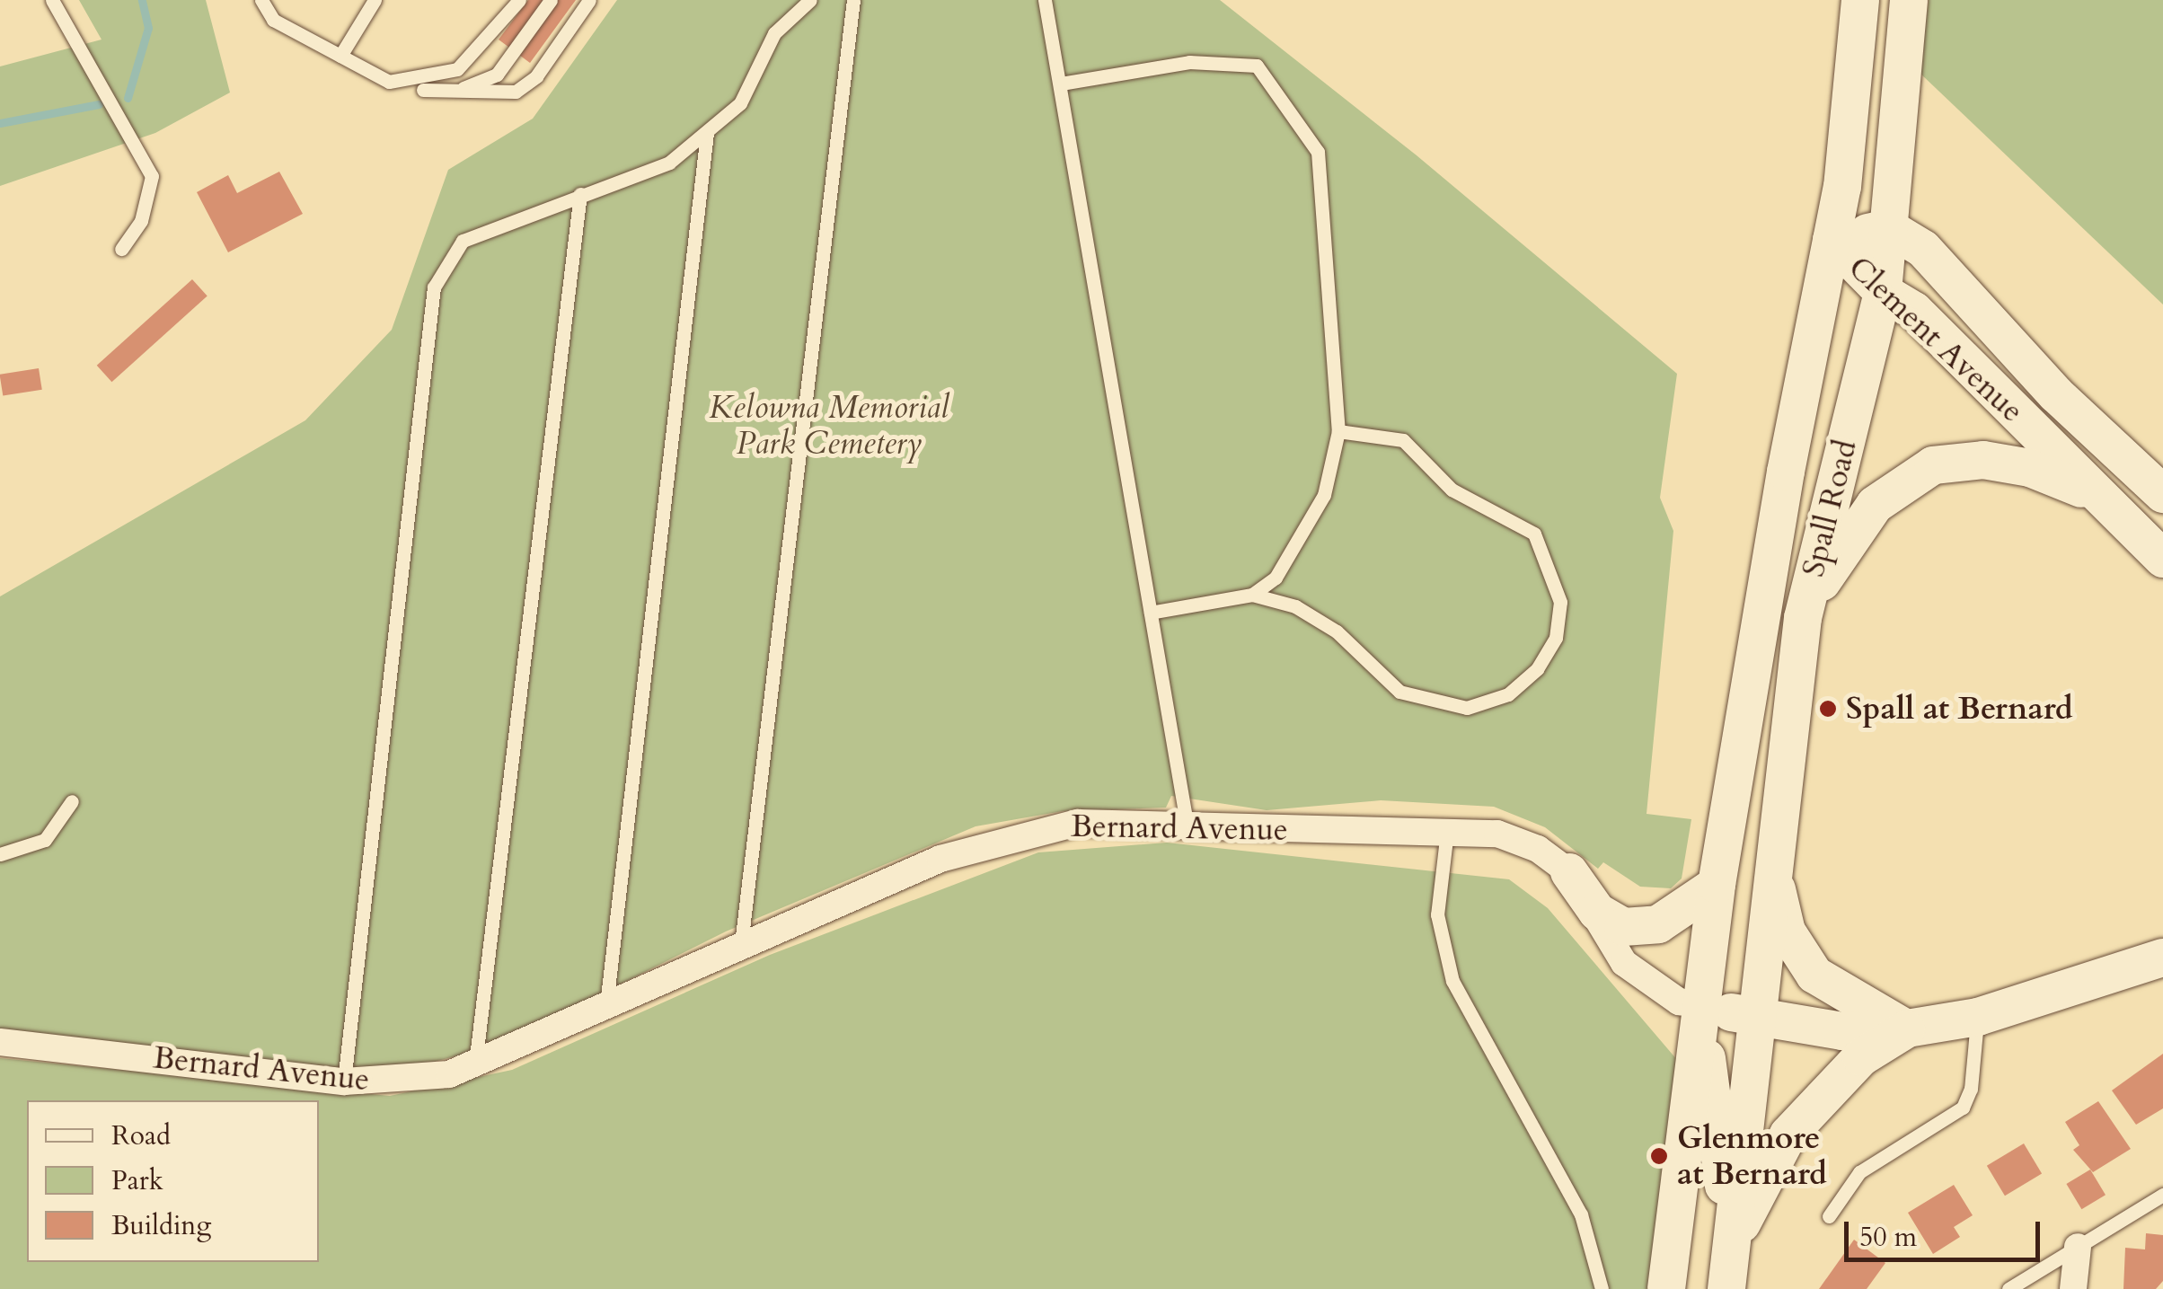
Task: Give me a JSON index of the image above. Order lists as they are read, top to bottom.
{
  "streets": {
    "main road": ["Clement Avenue", "Spall Road", "Bernard Avenue"]
  },
  "crossings": [
    ["Clement Avenue", "Spall Road"],
    ["Spall Road", "Bernard Avenue"]
  ],
  "parks": ["Kelowna Memorial Park Cemetery"],
  "places": ["Spall at Bernard", "Glenmore at Bernard"],
  "legend": ["Road", "Park", "Building"],
  "scale_bar": "50 m"
}
